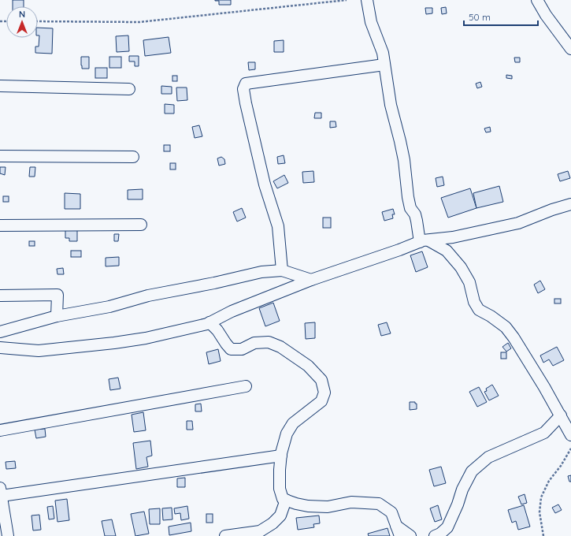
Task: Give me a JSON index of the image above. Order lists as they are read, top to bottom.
{
  "scale_bar": "50 m",
  "north": "top"
}
